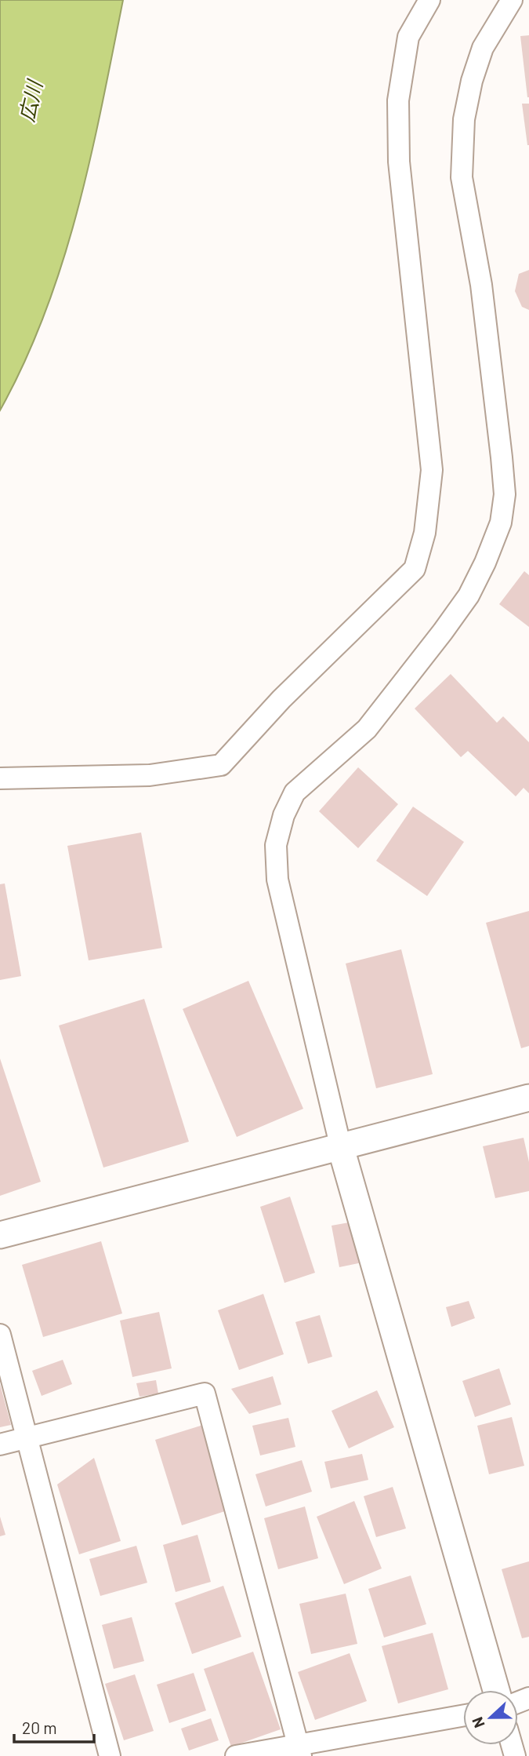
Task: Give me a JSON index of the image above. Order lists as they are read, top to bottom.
{
  "water": ["広川"],
  "scale_bar": "20 m",
  "north": "left"
}
